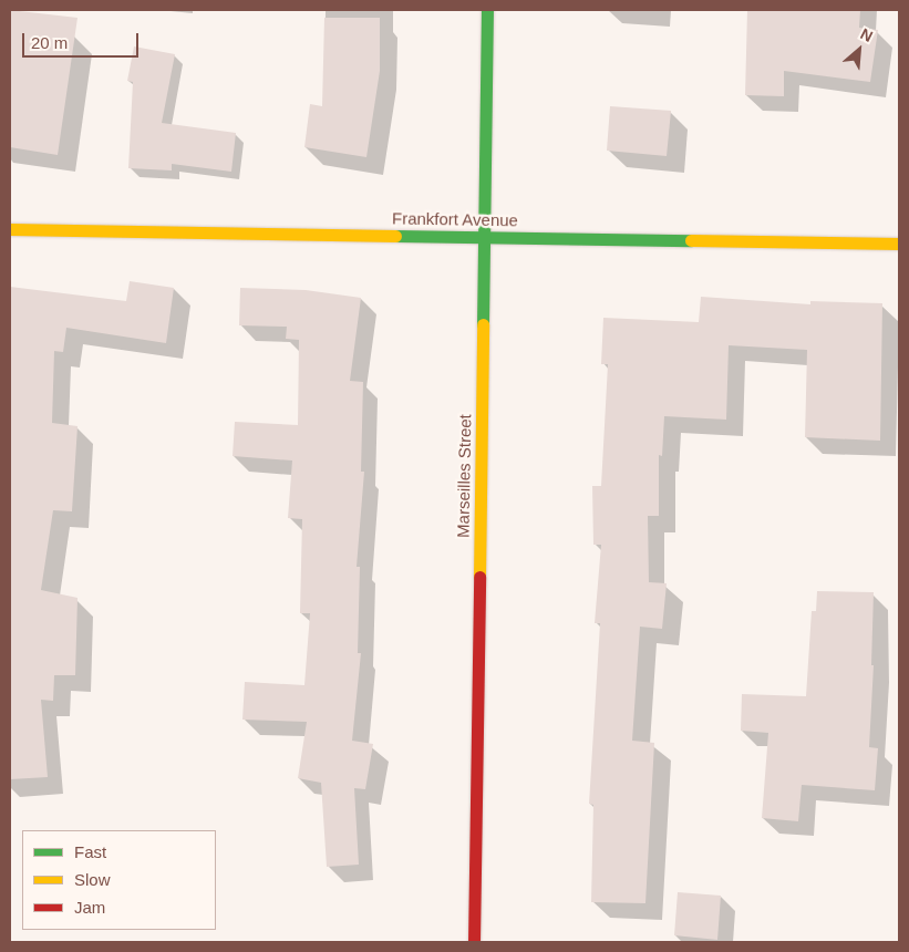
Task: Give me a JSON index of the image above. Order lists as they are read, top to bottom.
{
  "streets": {
    "street": ["Frankfort Avenue", "Marseilles Street"]
  },
  "crossings": [
    ["Frankfort Avenue", "Marseilles Street"]
  ],
  "legend": ["Fast", "Slow", "Jam"],
  "scale_bar": "20 m",
  "north": "top right"
}
